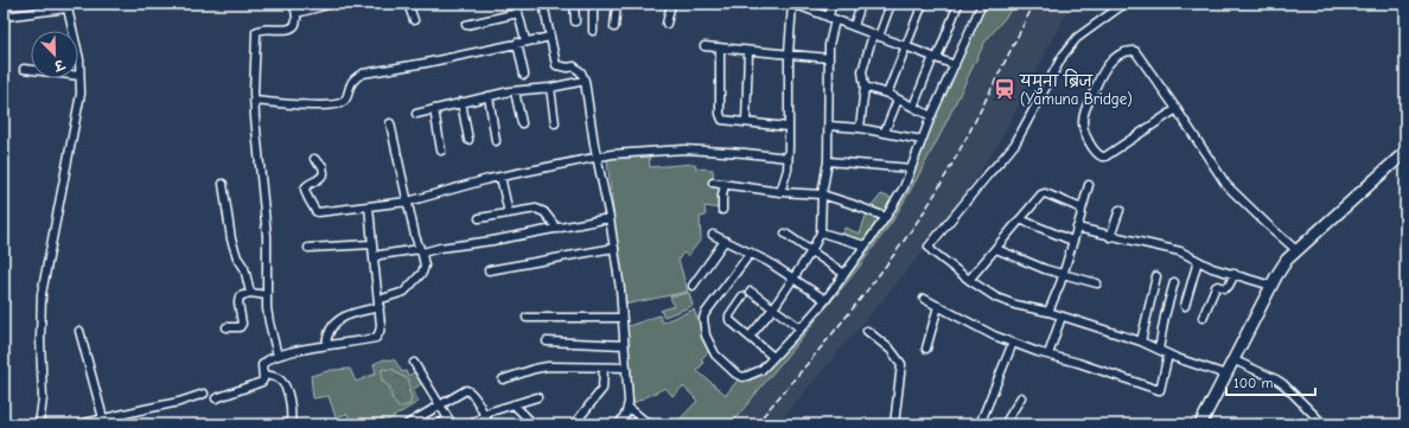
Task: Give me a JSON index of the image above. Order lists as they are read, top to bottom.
{
  "places": {
    "station": ["यमुना ब्रिज (Yamuna Bridge)"]
  },
  "scale_bar": "100 m",
  "north": "bottom right"
}
